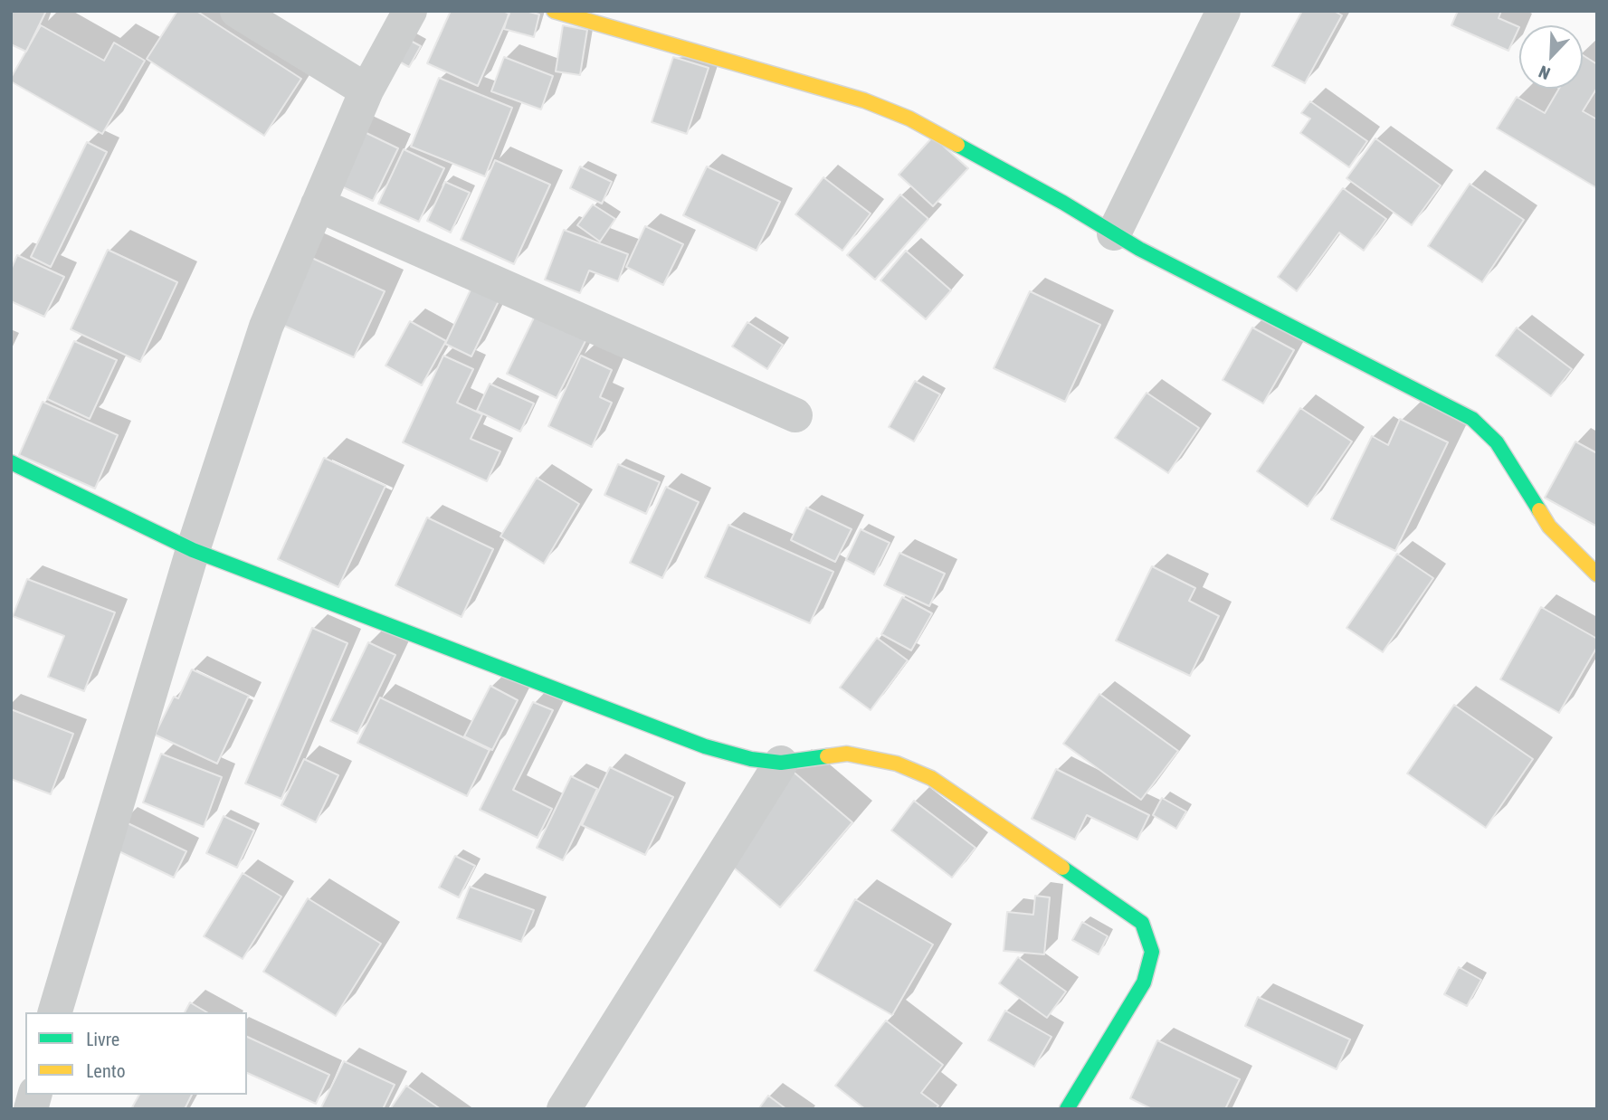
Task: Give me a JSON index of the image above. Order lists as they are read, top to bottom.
{
  "legend": ["Livre", "Lento"],
  "north": "bottom left"
}
